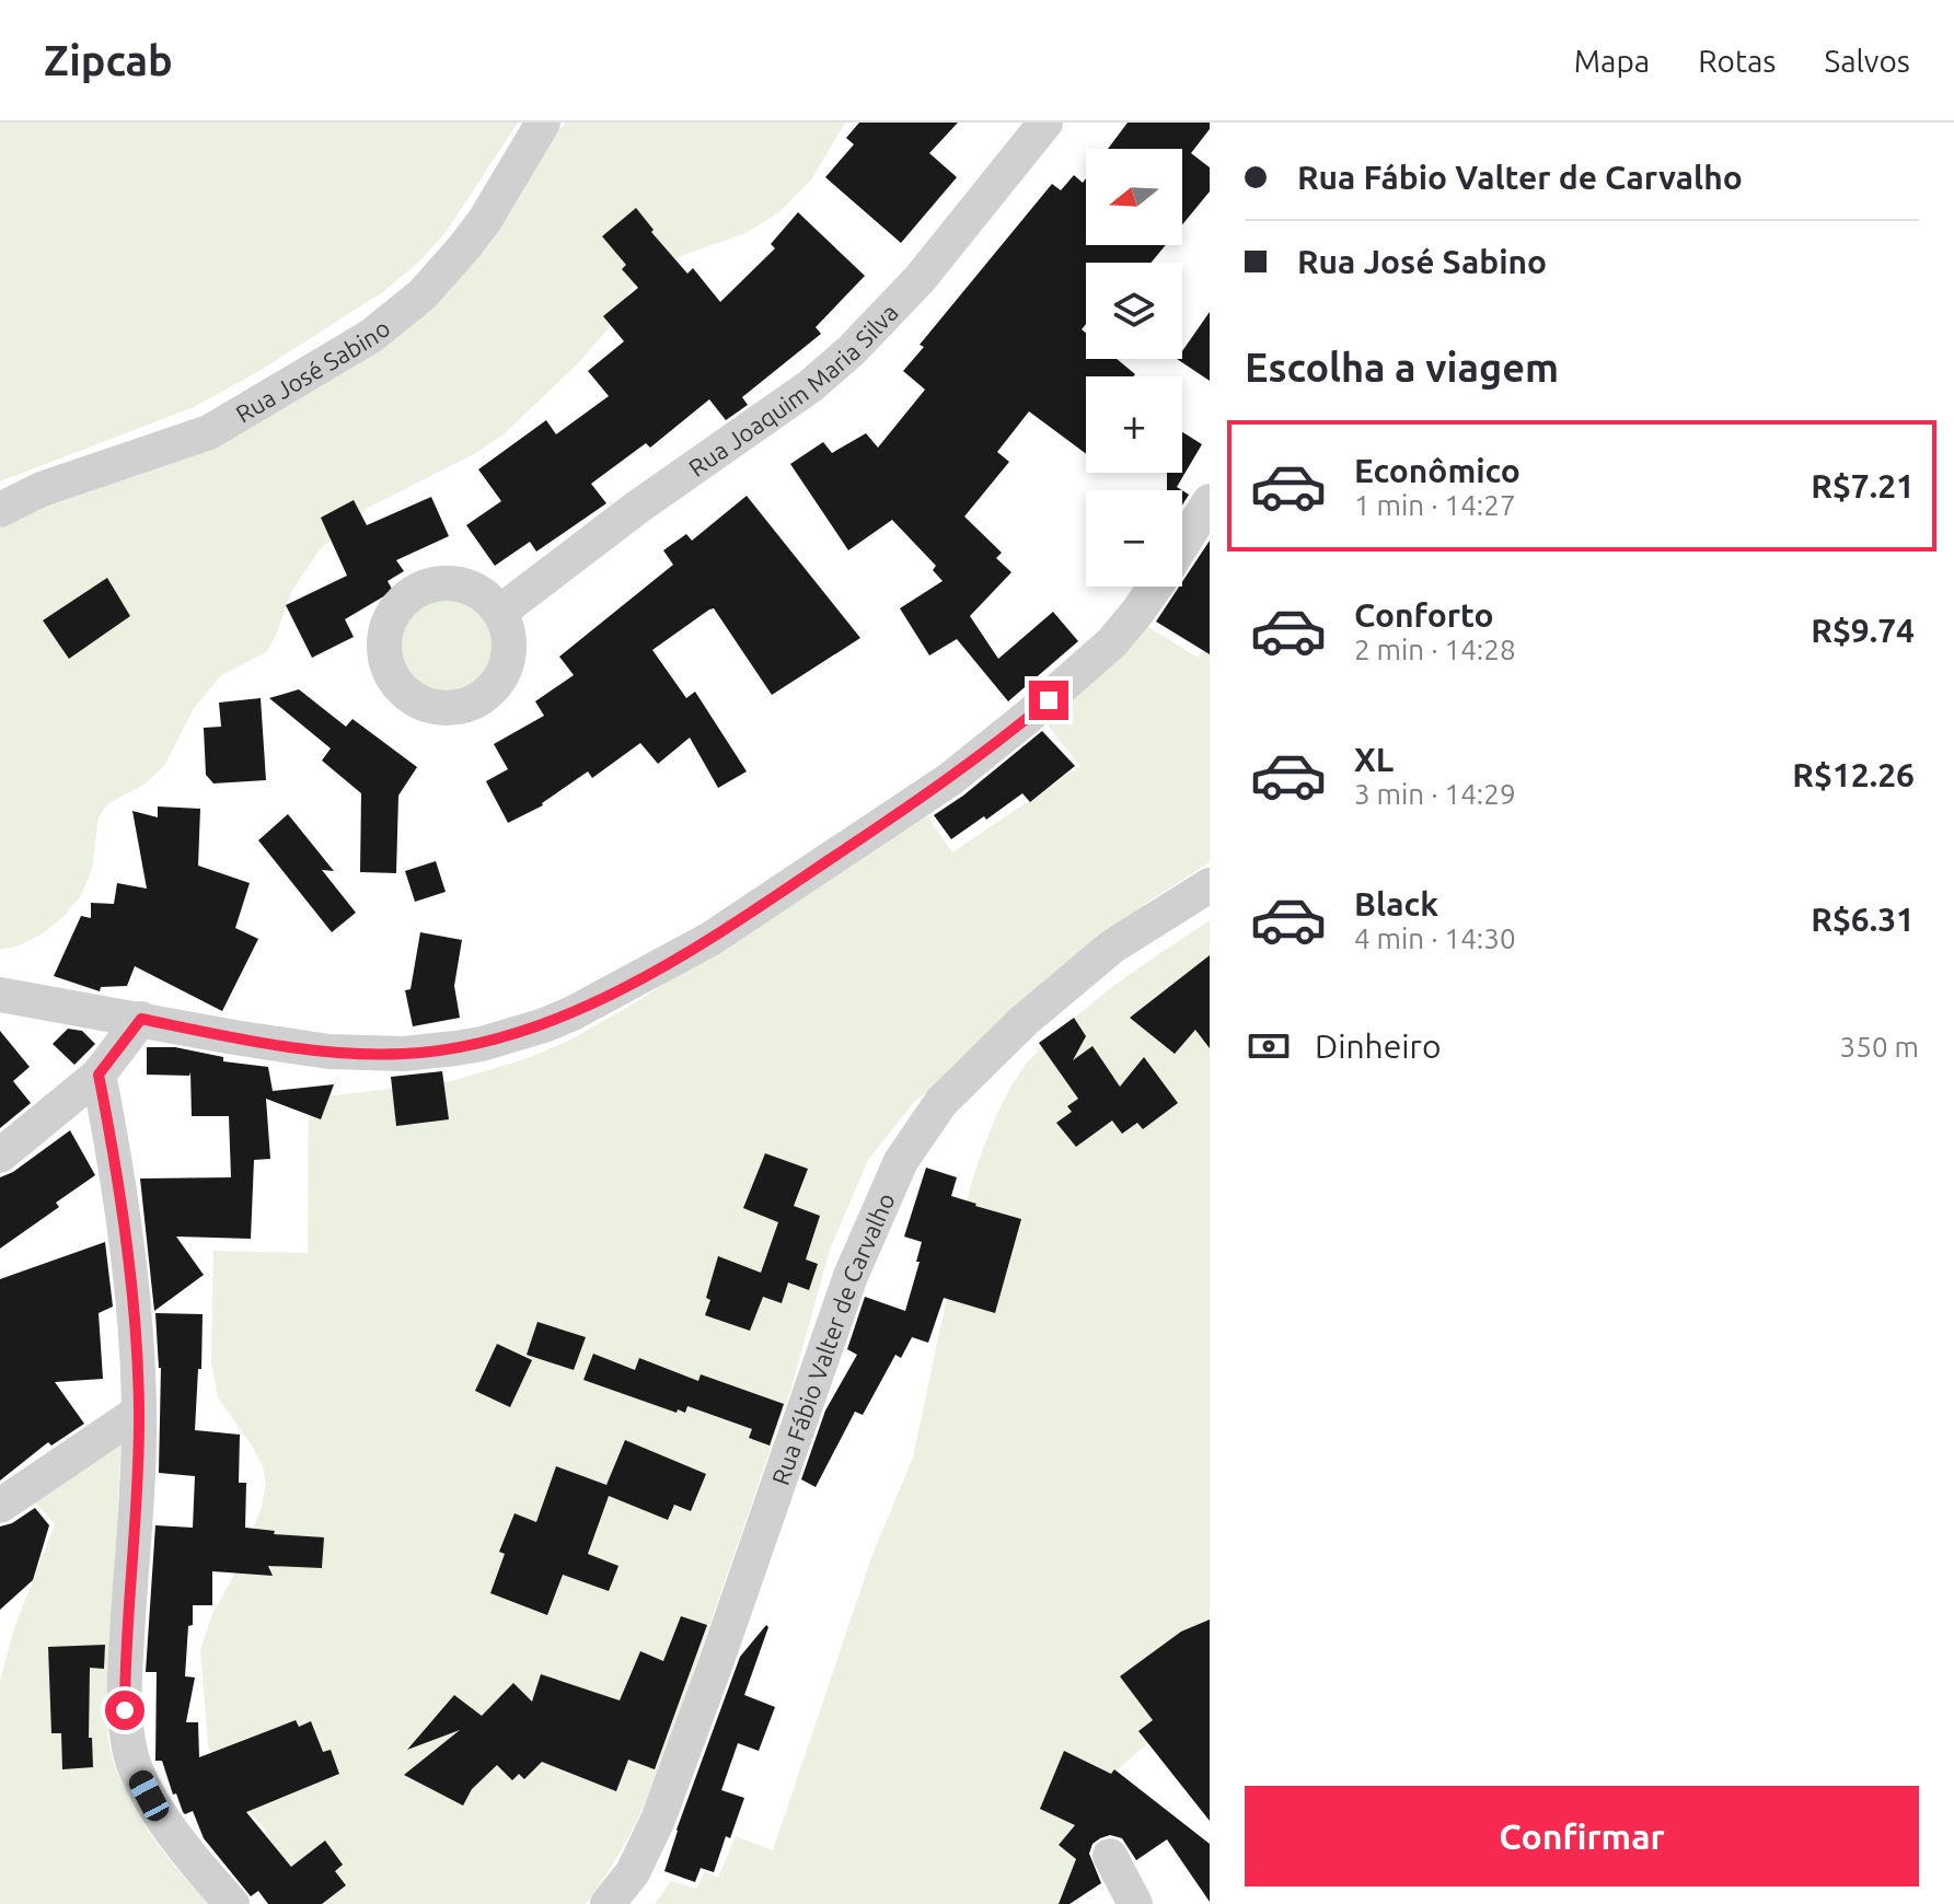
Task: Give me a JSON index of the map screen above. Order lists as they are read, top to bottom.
{
  "streets": {
    "street": ["Rua José Sabino", "Rua Joaquim Maria Silva", "Rua Fábio Valter de Carvalho"]
  },
  "north": "left",
  "page": {
    "header": "Zipcab",
    "nav": ["Mapa", "Rotas", "Salvos"],
    "banner": ["Rua Fábio Valter de Carvalho", "Rua José Sabino"],
    "map_buttons": ["+", "−"],
    "heading": "Escolha a viagem",
    "list": [
      {
        "name": "Econômico",
        "note": "1 min · 14:27",
        "value": "R$7.21"
      },
      {
        "name": "Conforto",
        "note": "2 min · 14:28",
        "value": "R$9.74"
      },
      {
        "name": "XL",
        "note": "3 min · 14:29",
        "value": "R$12.26"
      },
      {
        "name": "Black",
        "note": "4 min · 14:30",
        "value": "R$6.31"
      }
    ],
    "pay": ["Dinheiro", "350 m"],
    "buttons": "Confirmar"
  }
}
